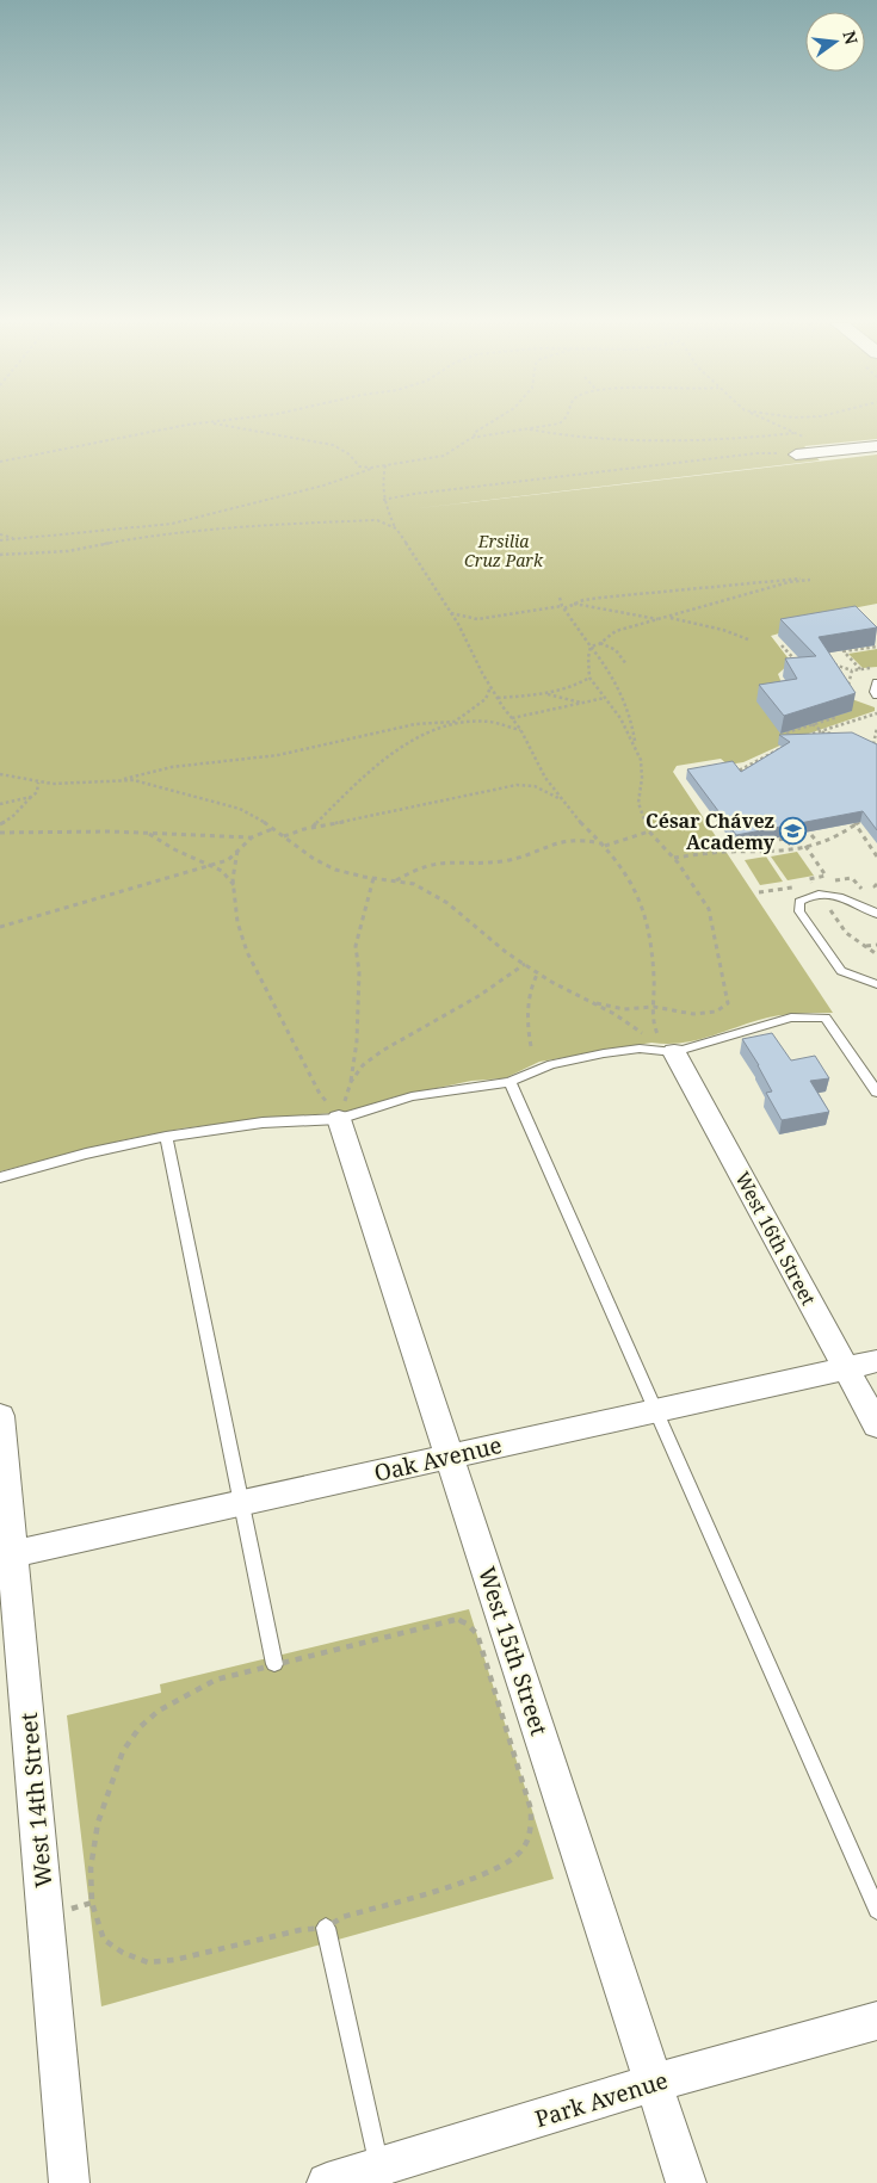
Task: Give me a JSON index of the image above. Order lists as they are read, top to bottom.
{
  "streets": {
    "street": [
      "West 16th Street",
      "Oak Avenue",
      "West 15th Street",
      "West 14th Street",
      "Park Avenue"
    ]
  },
  "crossings": [
    ["West 16th Street", "Oak Avenue"],
    ["Oak Avenue", "West 15th Street"],
    ["Oak Avenue", "West 14th Street"],
    ["West 15th Street", "Park Avenue"]
  ],
  "parks": ["Ersilia Cruz Park"],
  "places": {
    "school or university": ["César Chávez Academy"]
  },
  "north": "right"
}
